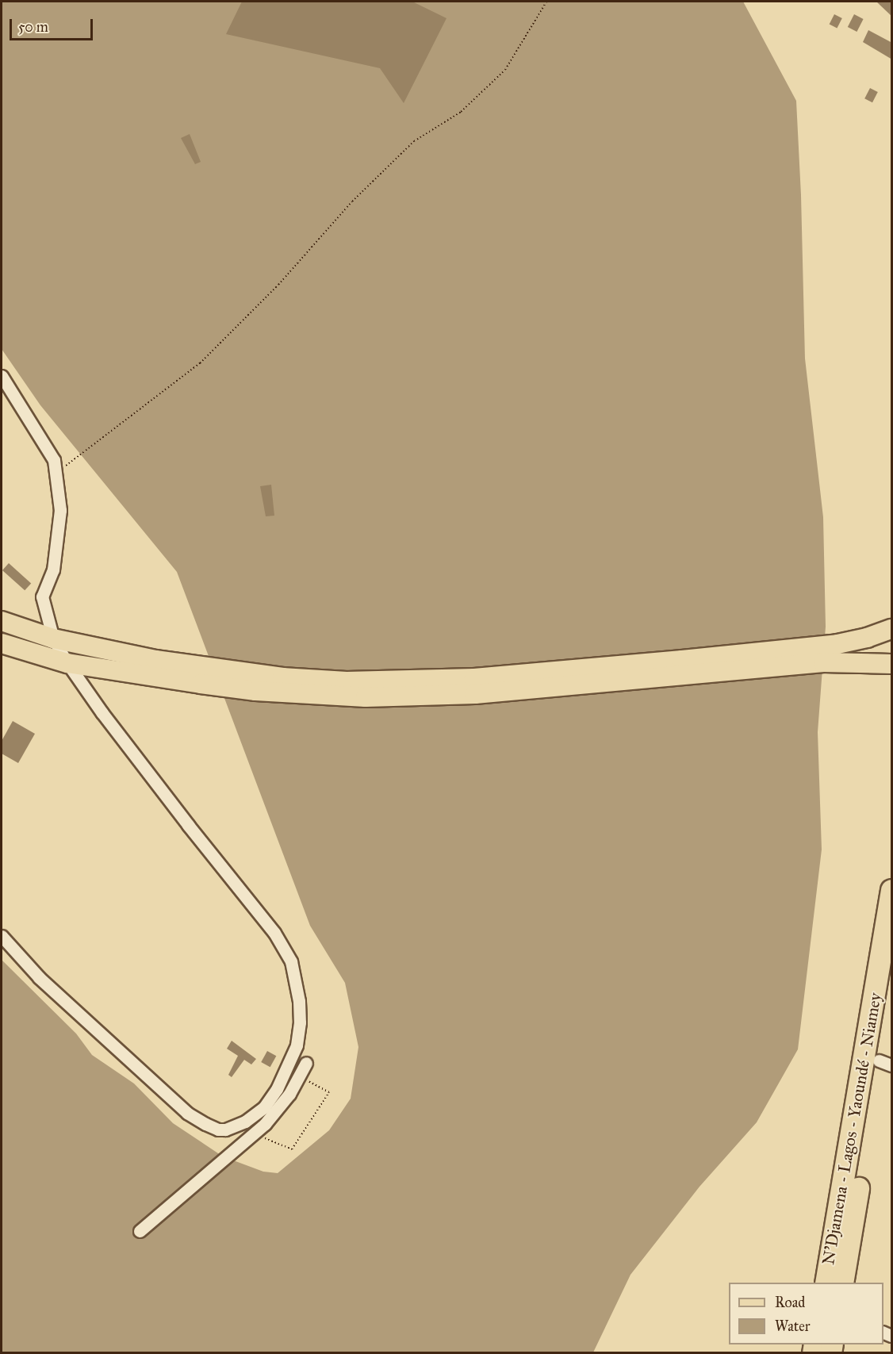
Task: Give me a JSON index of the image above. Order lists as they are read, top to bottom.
{
  "streets": {
    "highway": ["N'Djamena - Lagos - Yaoundé - Niamey"]
  },
  "legend": ["Road", "Water"],
  "scale_bar": "50 m"
}
